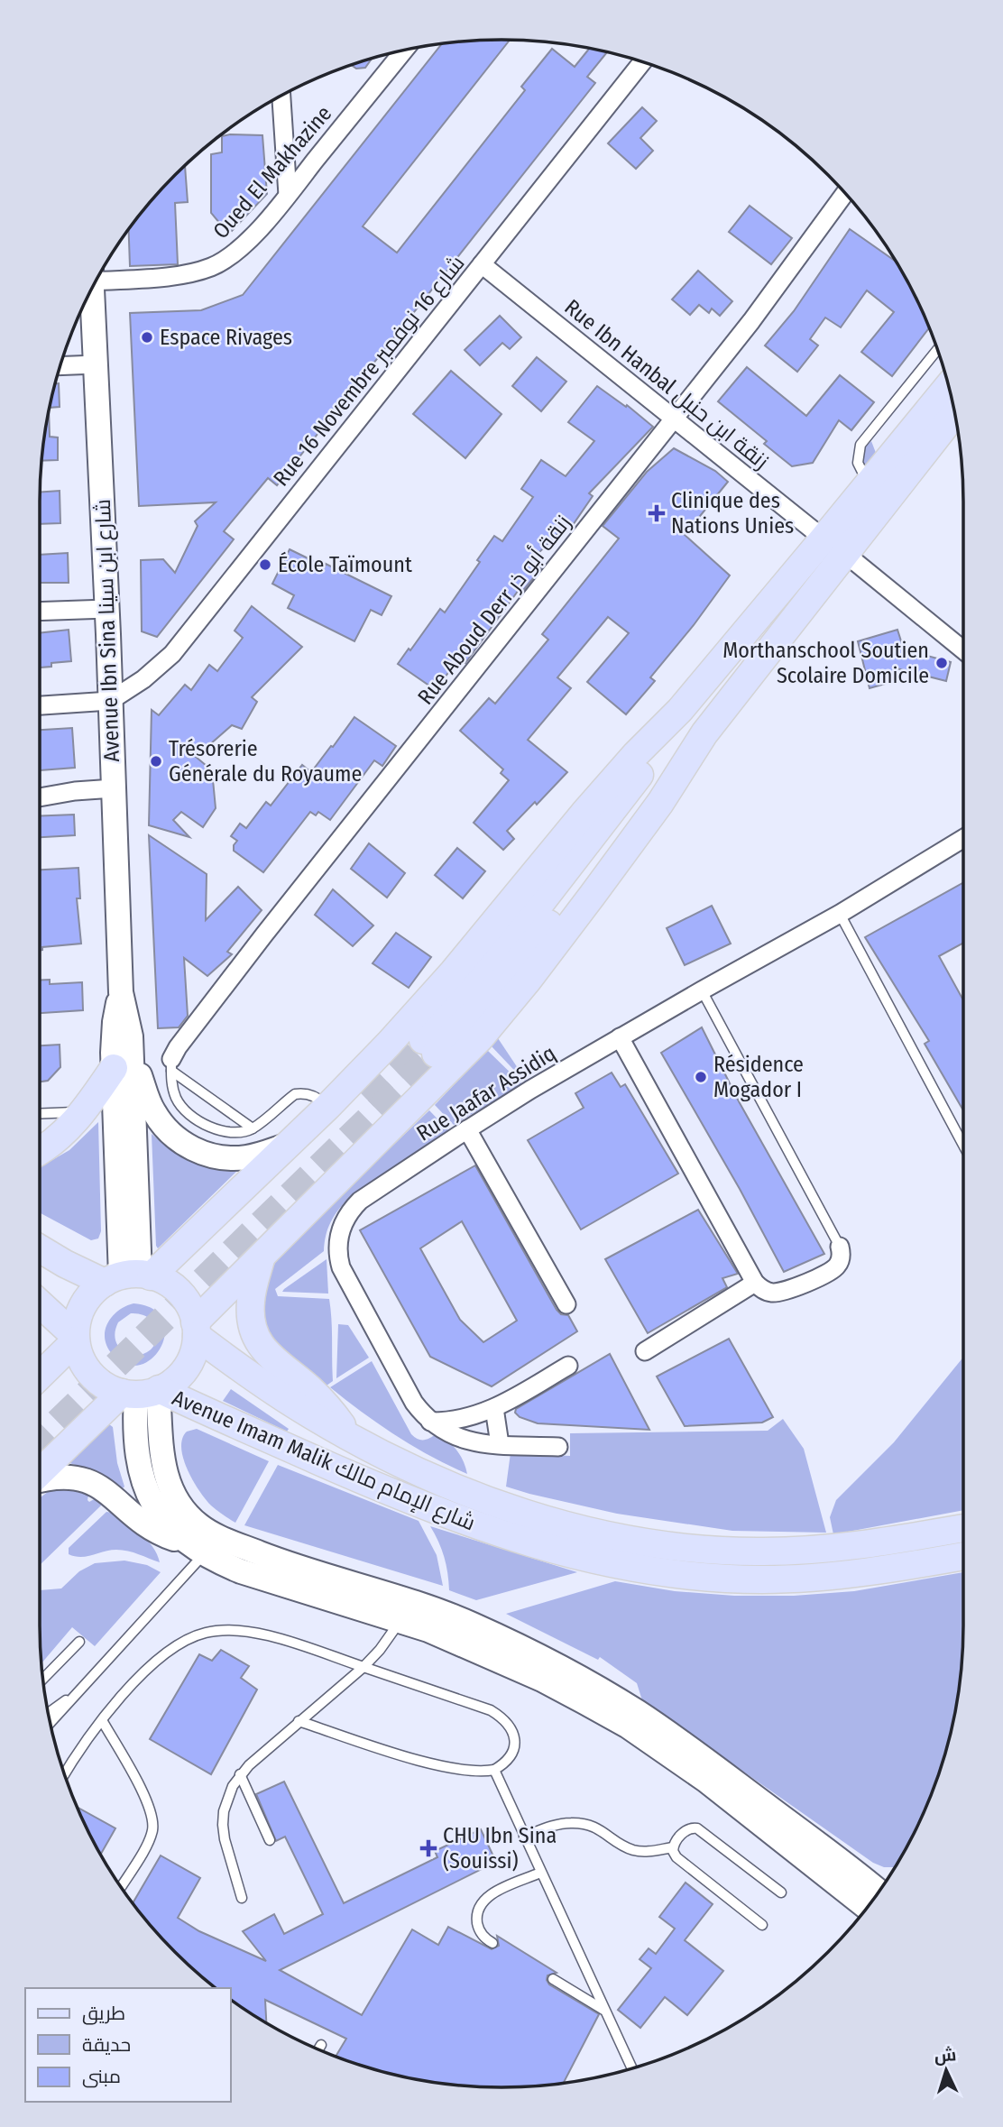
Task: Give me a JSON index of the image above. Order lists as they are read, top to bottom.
{
  "streets": {
    "main road": ["Avenue Ibn Sina شارع ابن سينا", "Avenue Imam Malik شارع الإمام مالك"],
    "street": [
      "Oued El Makhazine",
      "Rue 16 Novembre شارع 16 نوفمبر",
      "Rue Ibn Hanbal زنقة ابن حنبل",
      "Rue Aboud Derr زنقة أبو ذر",
      "Rue Jaafar Assidiq"
    ]
  },
  "crossings": [
    ["Rue 16 Novembre شارع 16 نوفمبر", "Rue Ibn Hanbal زنقة ابن حنبل"],
    ["Rue 16 Novembre شارع 16 نوفمبر", "Avenue Ibn Sina شارع ابن سينا"],
    ["Rue Ibn Hanbal زنقة ابن حنبل", "Rue Aboud Derr زنقة أبو ذر"],
    ["Avenue Ibn Sina شارع ابن سينا", "Avenue Imam Malik شارع الإمام مالك"]
  ],
  "places": {
    "other": [
      "Espace Rivages",
      "École Taïmount",
      "Morthanschool Soutien Scolaire Domicile",
      "Trésorerie Générale du Royaume",
      "Résidence Mogador I"
    ],
    "health": ["Clinique des Nations Unies", "CHU Ibn Sina (Souissi)"]
  },
  "legend": ["طريق", "حديقة", "مبنى"],
  "north": "top"
}
